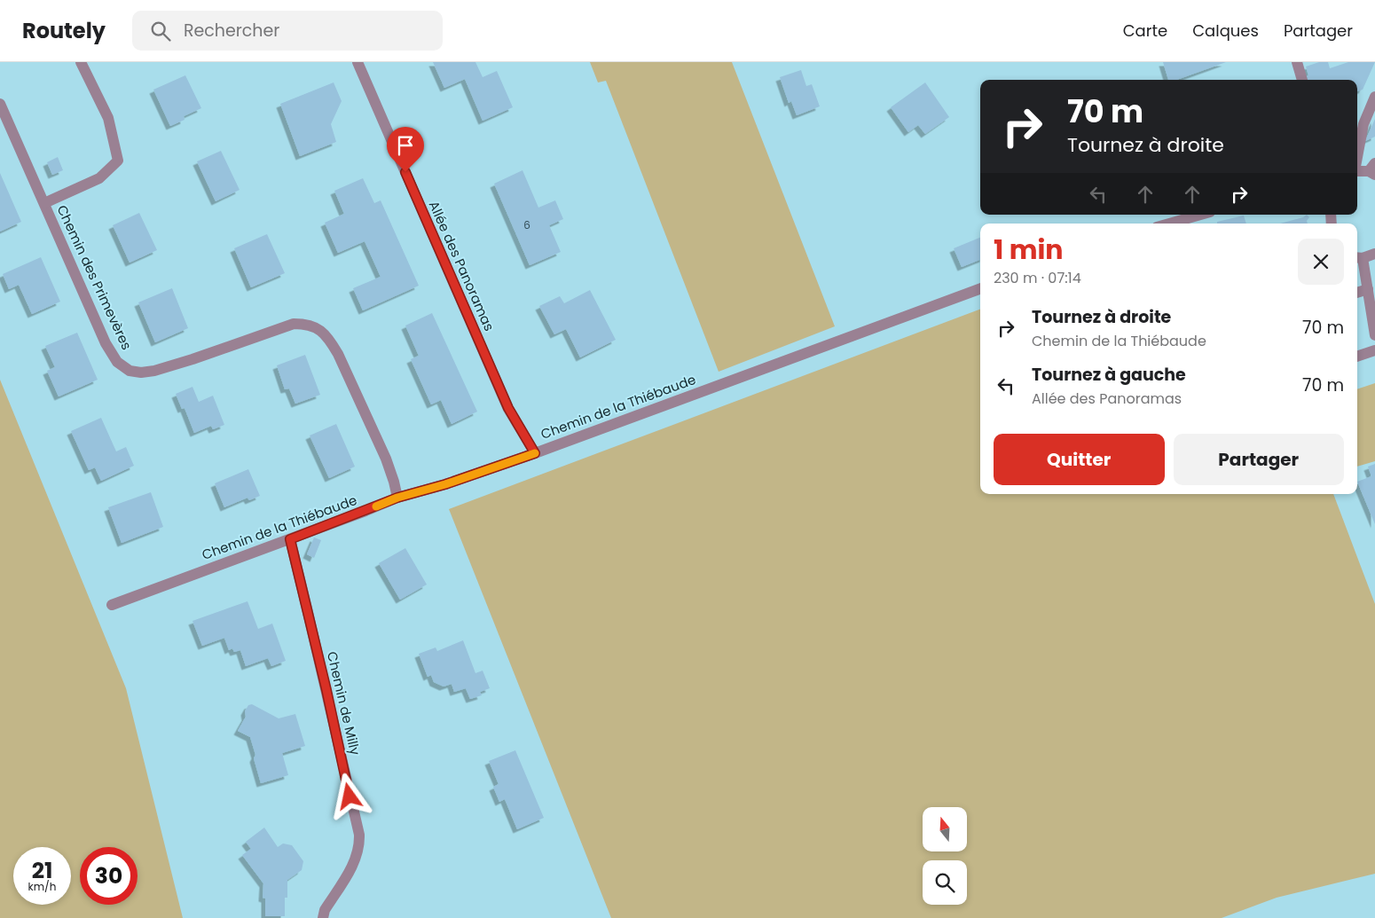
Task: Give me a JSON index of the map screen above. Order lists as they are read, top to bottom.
{
  "streets": {
    "street": [
      "Allée des Panoramas",
      "Chemin des Primevères",
      "Chemin de la Thiébaude",
      "Chemin de Milly"
    ]
  },
  "crossings": [
    ["Allée des Panoramas", "Chemin de la Thiébaude"],
    ["Chemin des Primevères", "Chemin de la Thiébaude"],
    ["Chemin de la Thiébaude", "Chemin de Milly"]
  ],
  "house_numbers": ["6"],
  "north": "top",
  "page": {
    "header": "Routely",
    "search": "Rechercher",
    "nav": ["Carte", "Calques", "Partager"],
    "turn": ["70 m", "Tournez à droite"],
    "heading": ["1 min", "230 m · 07:14"],
    "list": [
      {
        "name": "Tournez à droite",
        "note": "Chemin de la Thiébaude",
        "value": "70 m"
      },
      {
        "name": "Tournez à gauche",
        "note": "Allée des Panoramas",
        "value": "70 m"
      }
    ],
    "buttons": ["Quitter", "Partager"],
    "speed": "21 km/h",
    "limit": "30"
  }
}
